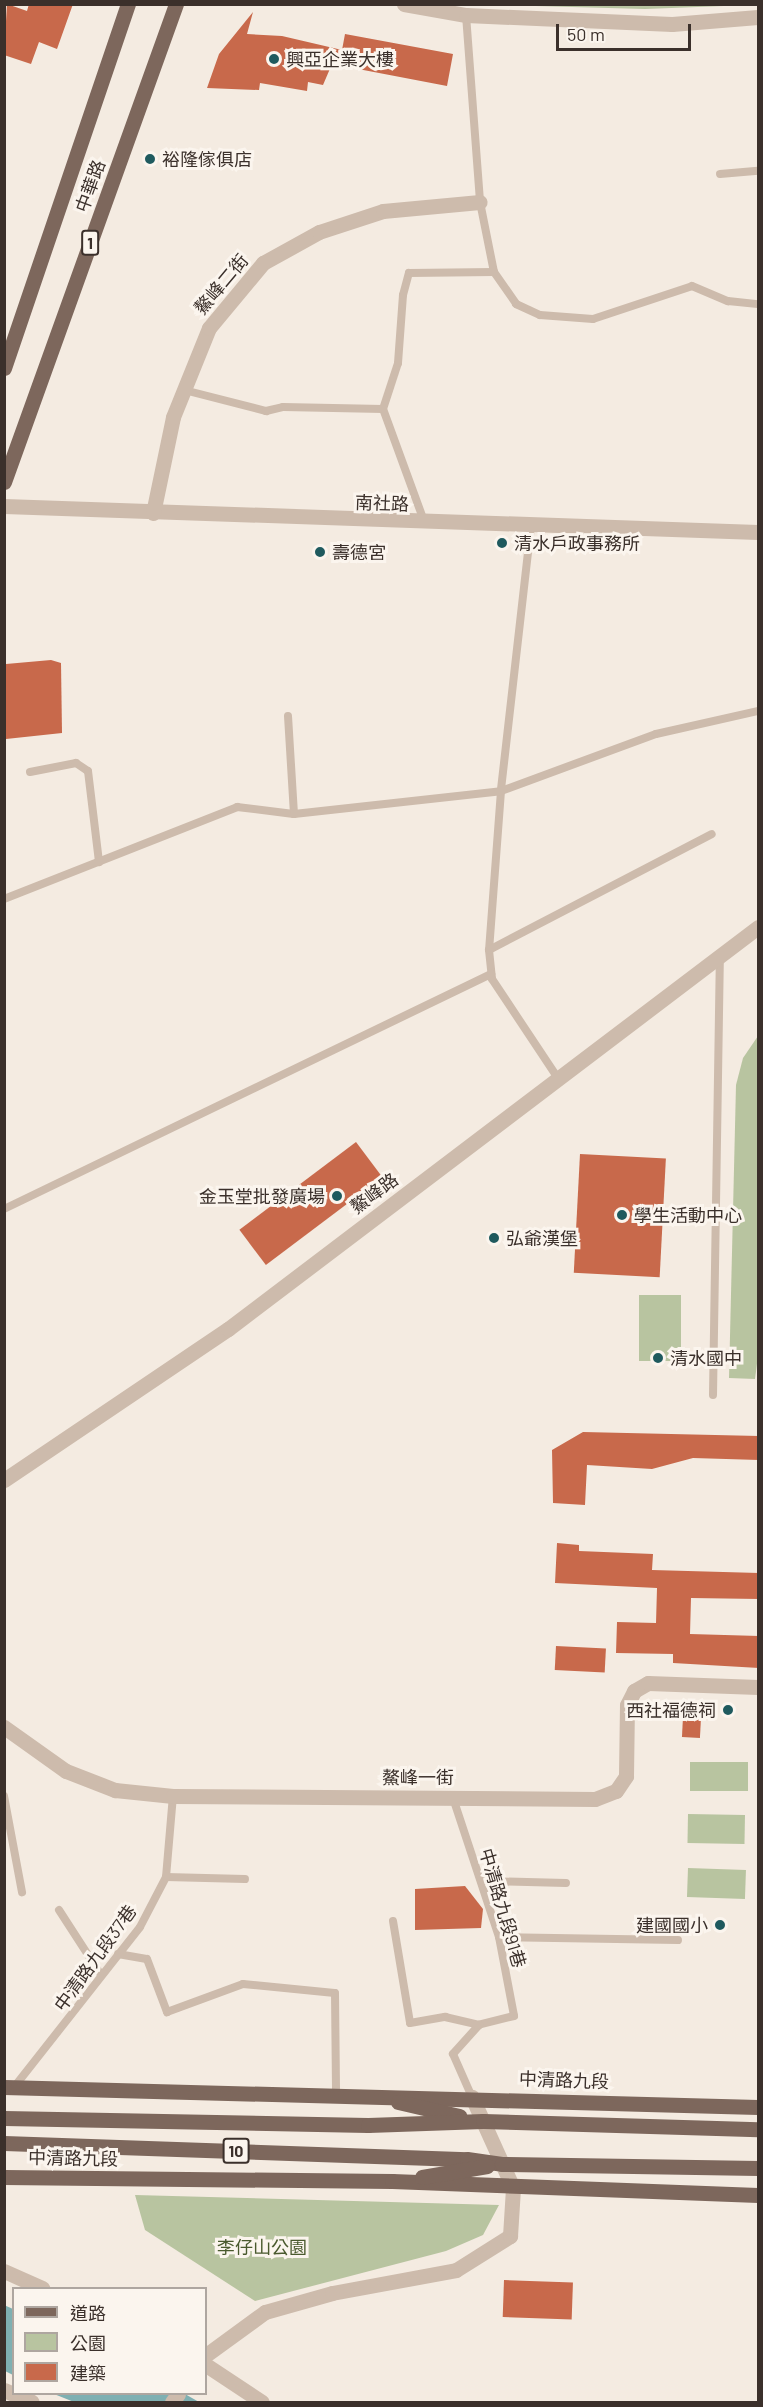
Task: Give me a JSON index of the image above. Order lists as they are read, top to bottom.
{
  "streets": {
    "main road": [
      "中華路",
      "1",
      "中清路九段",
      "10"
    ],
    "street": [
      "鰲峰二街",
      "南社路",
      "鰲峰路",
      "鰲峰一街"
    ],
    "lane": ["中清路九段91巷", "中清路九段37巷"]
  },
  "crossings": [
    ["鰲峰二街", "南社路"],
    ["鰲峰一街", "中清路九段91巷"],
    ["鰲峰一街", "中清路九段37巷"],
    ["中清路九段37巷", "中清路九段"]
  ],
  "parks": ["李仔山公園"],
  "places": [
    "興亞企業大樓",
    "裕隆傢俱店",
    "清水戶政事務所",
    "壽德宮",
    "金玉堂批發廣場",
    "學生活動中心",
    "弘爺漢堡",
    "清水國中",
    "西社福德祠",
    "建國國小"
  ],
  "legend": ["道路", "公園", "建築"],
  "scale_bar": "50 m"
}
